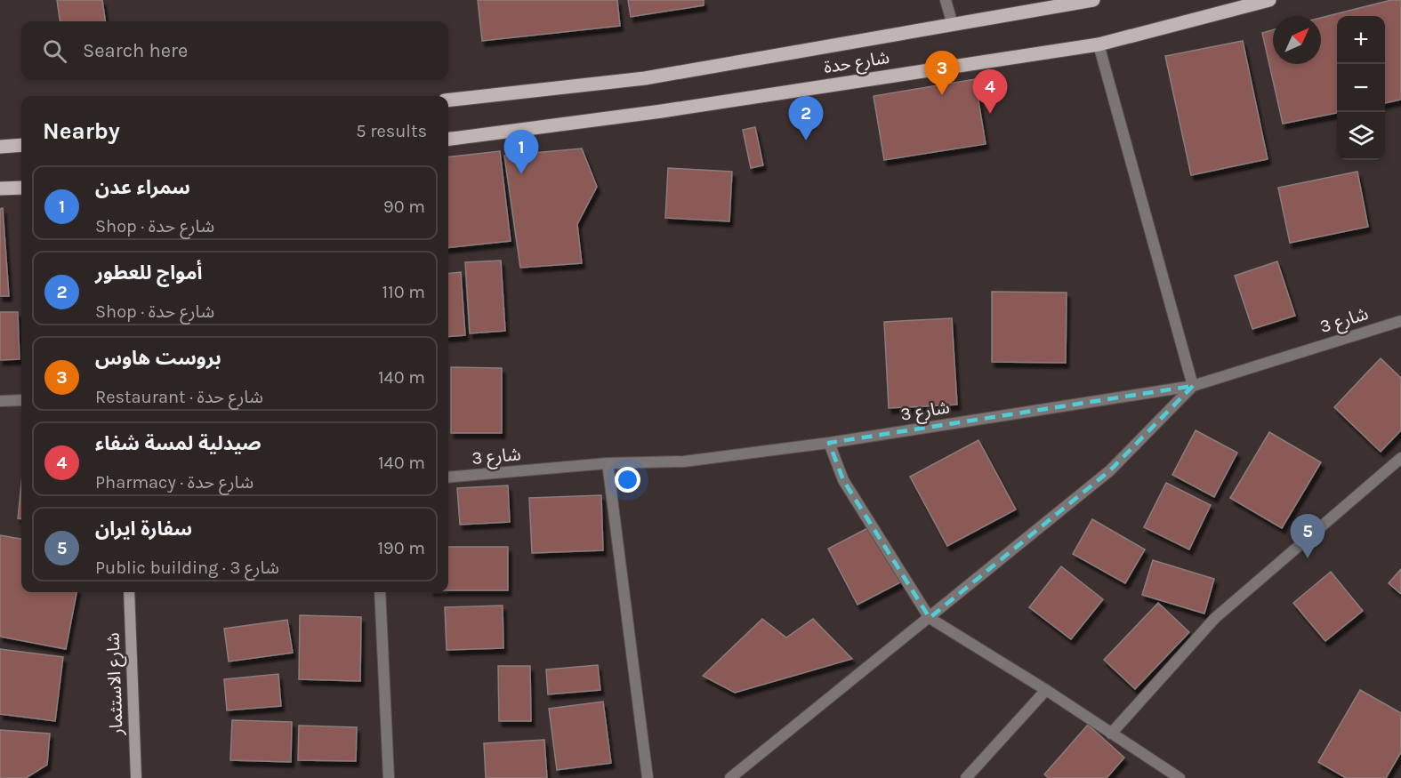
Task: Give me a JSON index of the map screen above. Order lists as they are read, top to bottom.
{
  "streets": {
    "main road": ["شارع حدة"],
    "street": ["شارع 3", "شارع الاستثمار"]
  },
  "north": "top right",
  "page": {
    "map_buttons": ["+", "−"],
    "search": "Search here",
    "pins": [
      "3",
      "4",
      "2",
      "1",
      "5"
    ],
    "heading": ["Nearby", "5 results"],
    "list": [
      {
        "mark": "1",
        "name": "سمراء عدن",
        "note": "Shop · شارع حدة",
        "value": "90 m"
      },
      {
        "mark": "2",
        "name": "أمواج للعطور",
        "note": "Shop · شارع حدة",
        "value": "110 m"
      },
      {
        "mark": "3",
        "name": "بروست هاوس",
        "note": "Restaurant · شارع حدة",
        "value": "140 m"
      },
      {
        "mark": "4",
        "name": "صيدلية لمسة شفاء",
        "note": "Pharmacy · شارع حدة",
        "value": "140 m"
      },
      {
        "mark": "5",
        "name": "سفارة ايران",
        "note": "Public building · شارع 3",
        "value": "190 m"
      }
    ]
  }
}
